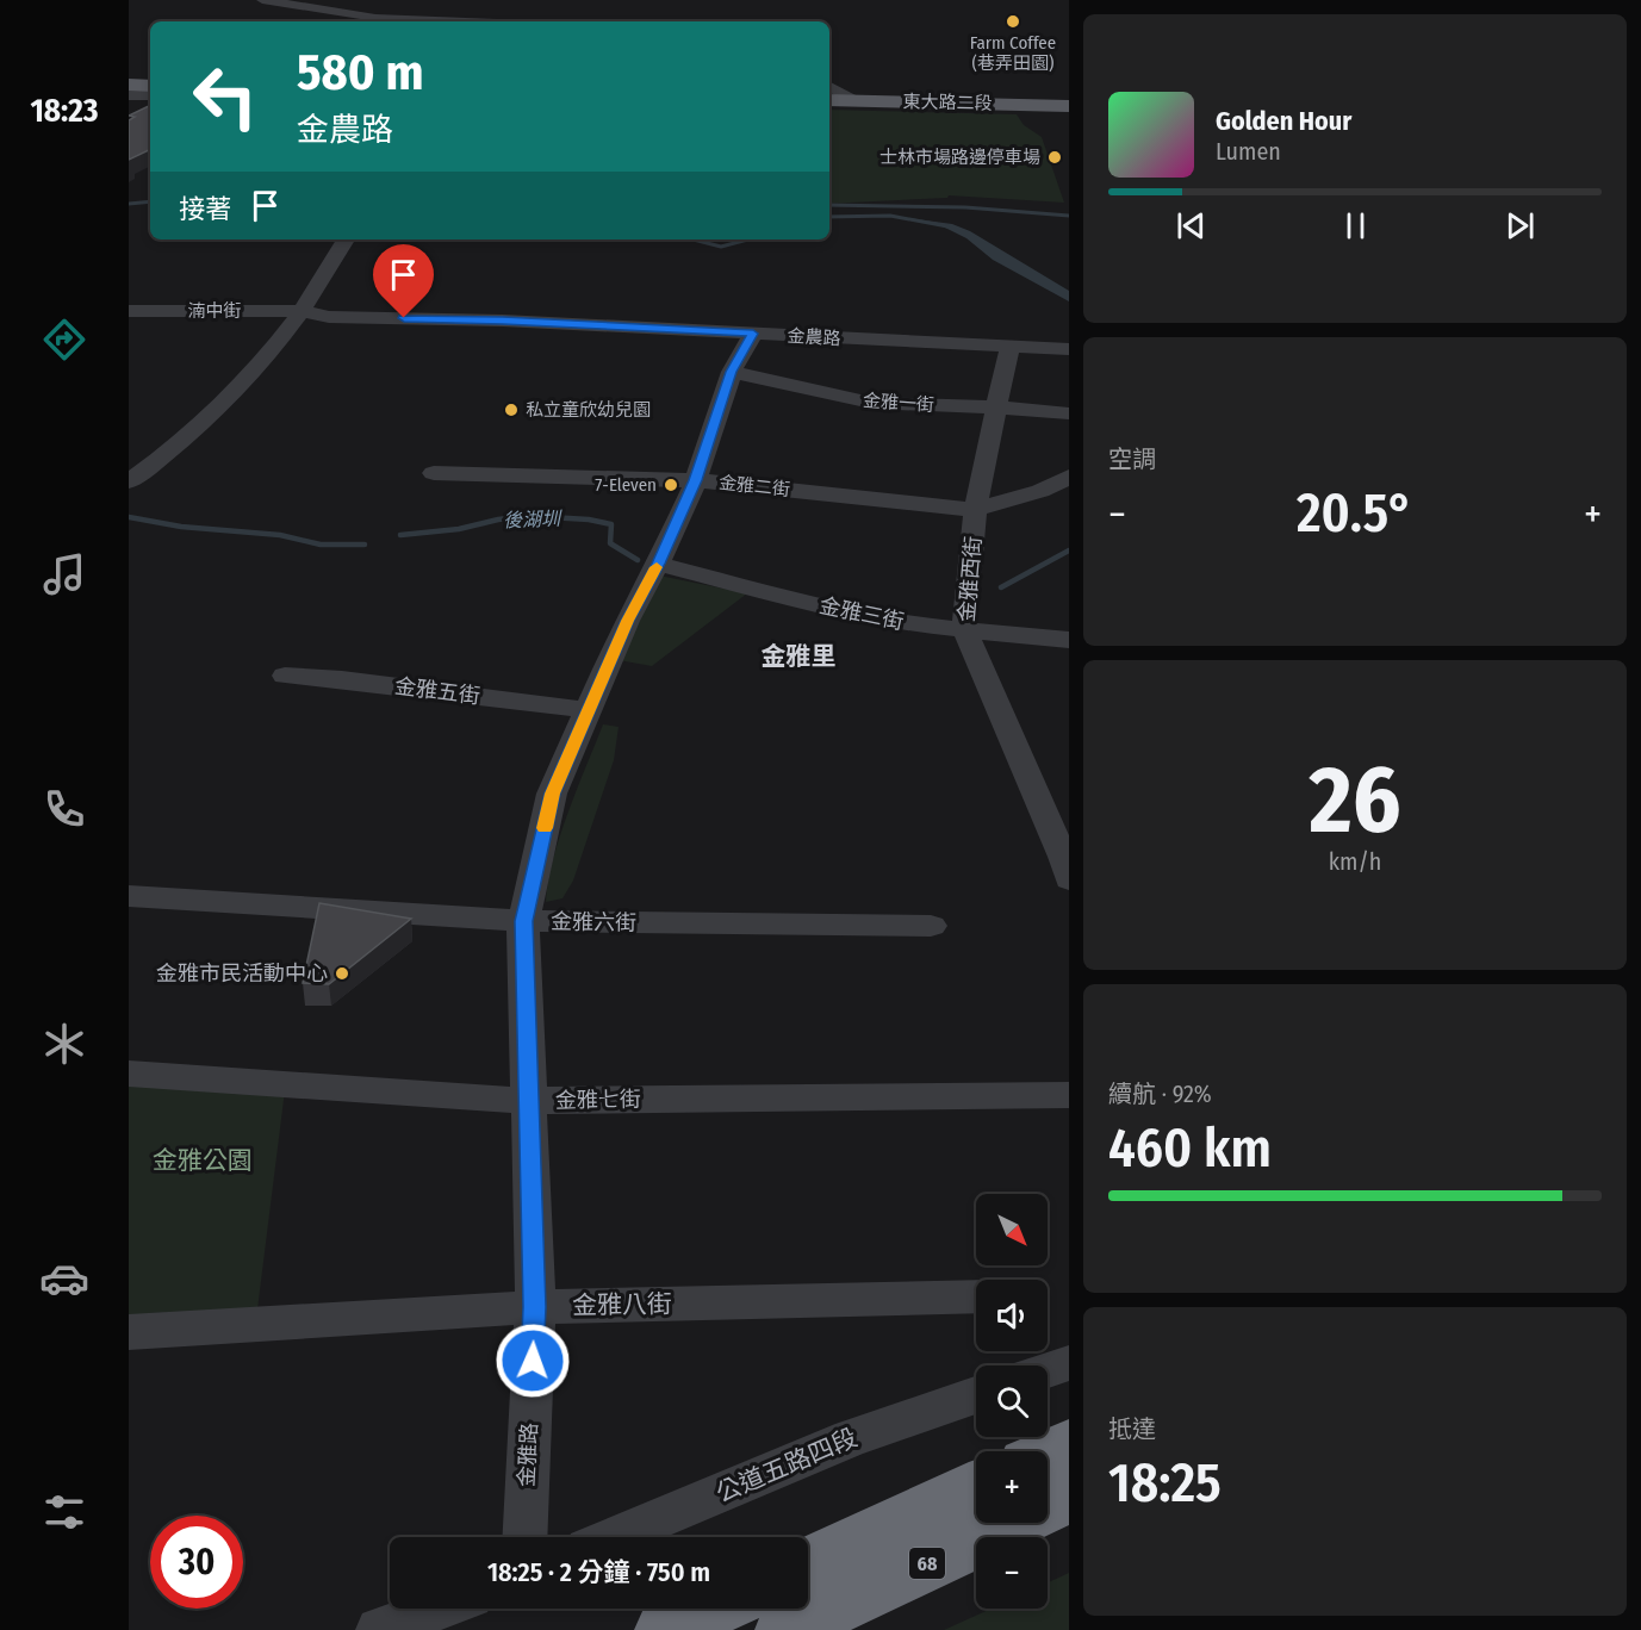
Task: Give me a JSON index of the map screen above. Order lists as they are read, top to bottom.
{
  "streets": {
    "highway": ["68"],
    "main road": ["東大路二段"],
    "street": [
      "湳中街",
      "金農路",
      "金雅一街",
      "金雅二街",
      "金雅西街",
      "金雅三街",
      "金雅五街",
      "金雅六街",
      "金雅七街",
      "金雅八街",
      "金雅路",
      "公道五路四段"
    ]
  },
  "crossings": [
    ["湳中街", "金農路"],
    ["金農路", "金雅西街"],
    ["金農路", "金雅路"],
    ["金雅一街", "金雅西街"],
    ["金雅一街", "金雅路"],
    ["金雅二街", "金雅西街"],
    ["金雅二街", "金雅路"],
    ["金雅西街", "金雅三街"],
    ["金雅三街", "金雅路"],
    ["金雅五街", "金雅路"],
    ["金雅六街", "金雅路"],
    ["金雅七街", "金雅路"],
    ["金雅八街", "金雅路"]
  ],
  "districts": ["金雅里"],
  "water": ["後湖圳"],
  "parks": ["金雅公園"],
  "places": [
    "Farm Coffee (巷弄田園)",
    "士林市場路邊停車場",
    "私立童欣幼兒園",
    "7-Eleven",
    "金雅市民活動中心"
  ],
  "north": "bottom right",
  "page": {
    "tabs": "18:23",
    "turn": ["580 m", "金農路"],
    "song": ["Golden Hour", "Lumen"],
    "then": "接著",
    "tile": [
      "空調",
      ["26", "km/h"],
      ["續航 · 92%", "460 km"],
      ["抵達", "18:25"]
    ],
    "heat": ["−", "20.5°", "+"],
    "map_buttons": ["+", "−"],
    "limit": "30",
    "trip": "18:25 · 2 分鐘 · 750 m"
  }
}
